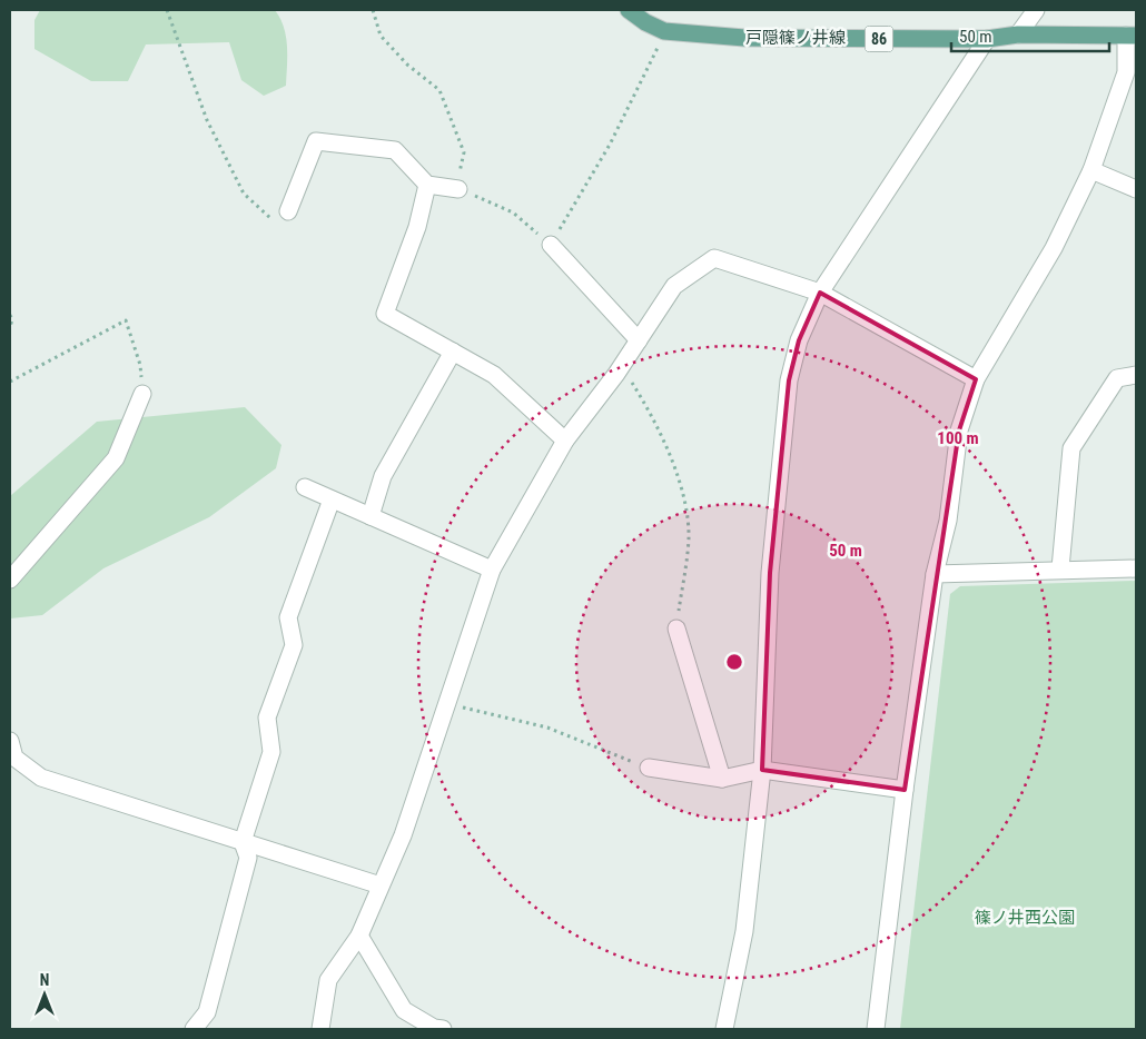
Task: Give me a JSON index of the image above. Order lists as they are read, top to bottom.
{
  "streets": {
    "main road": ["戸隠篠ノ井線", "86"]
  },
  "parks": ["篠ノ井西公園"],
  "scale_bar": "50 m",
  "north": "top",
  "rings": ["100 m", "50 m"]
}
